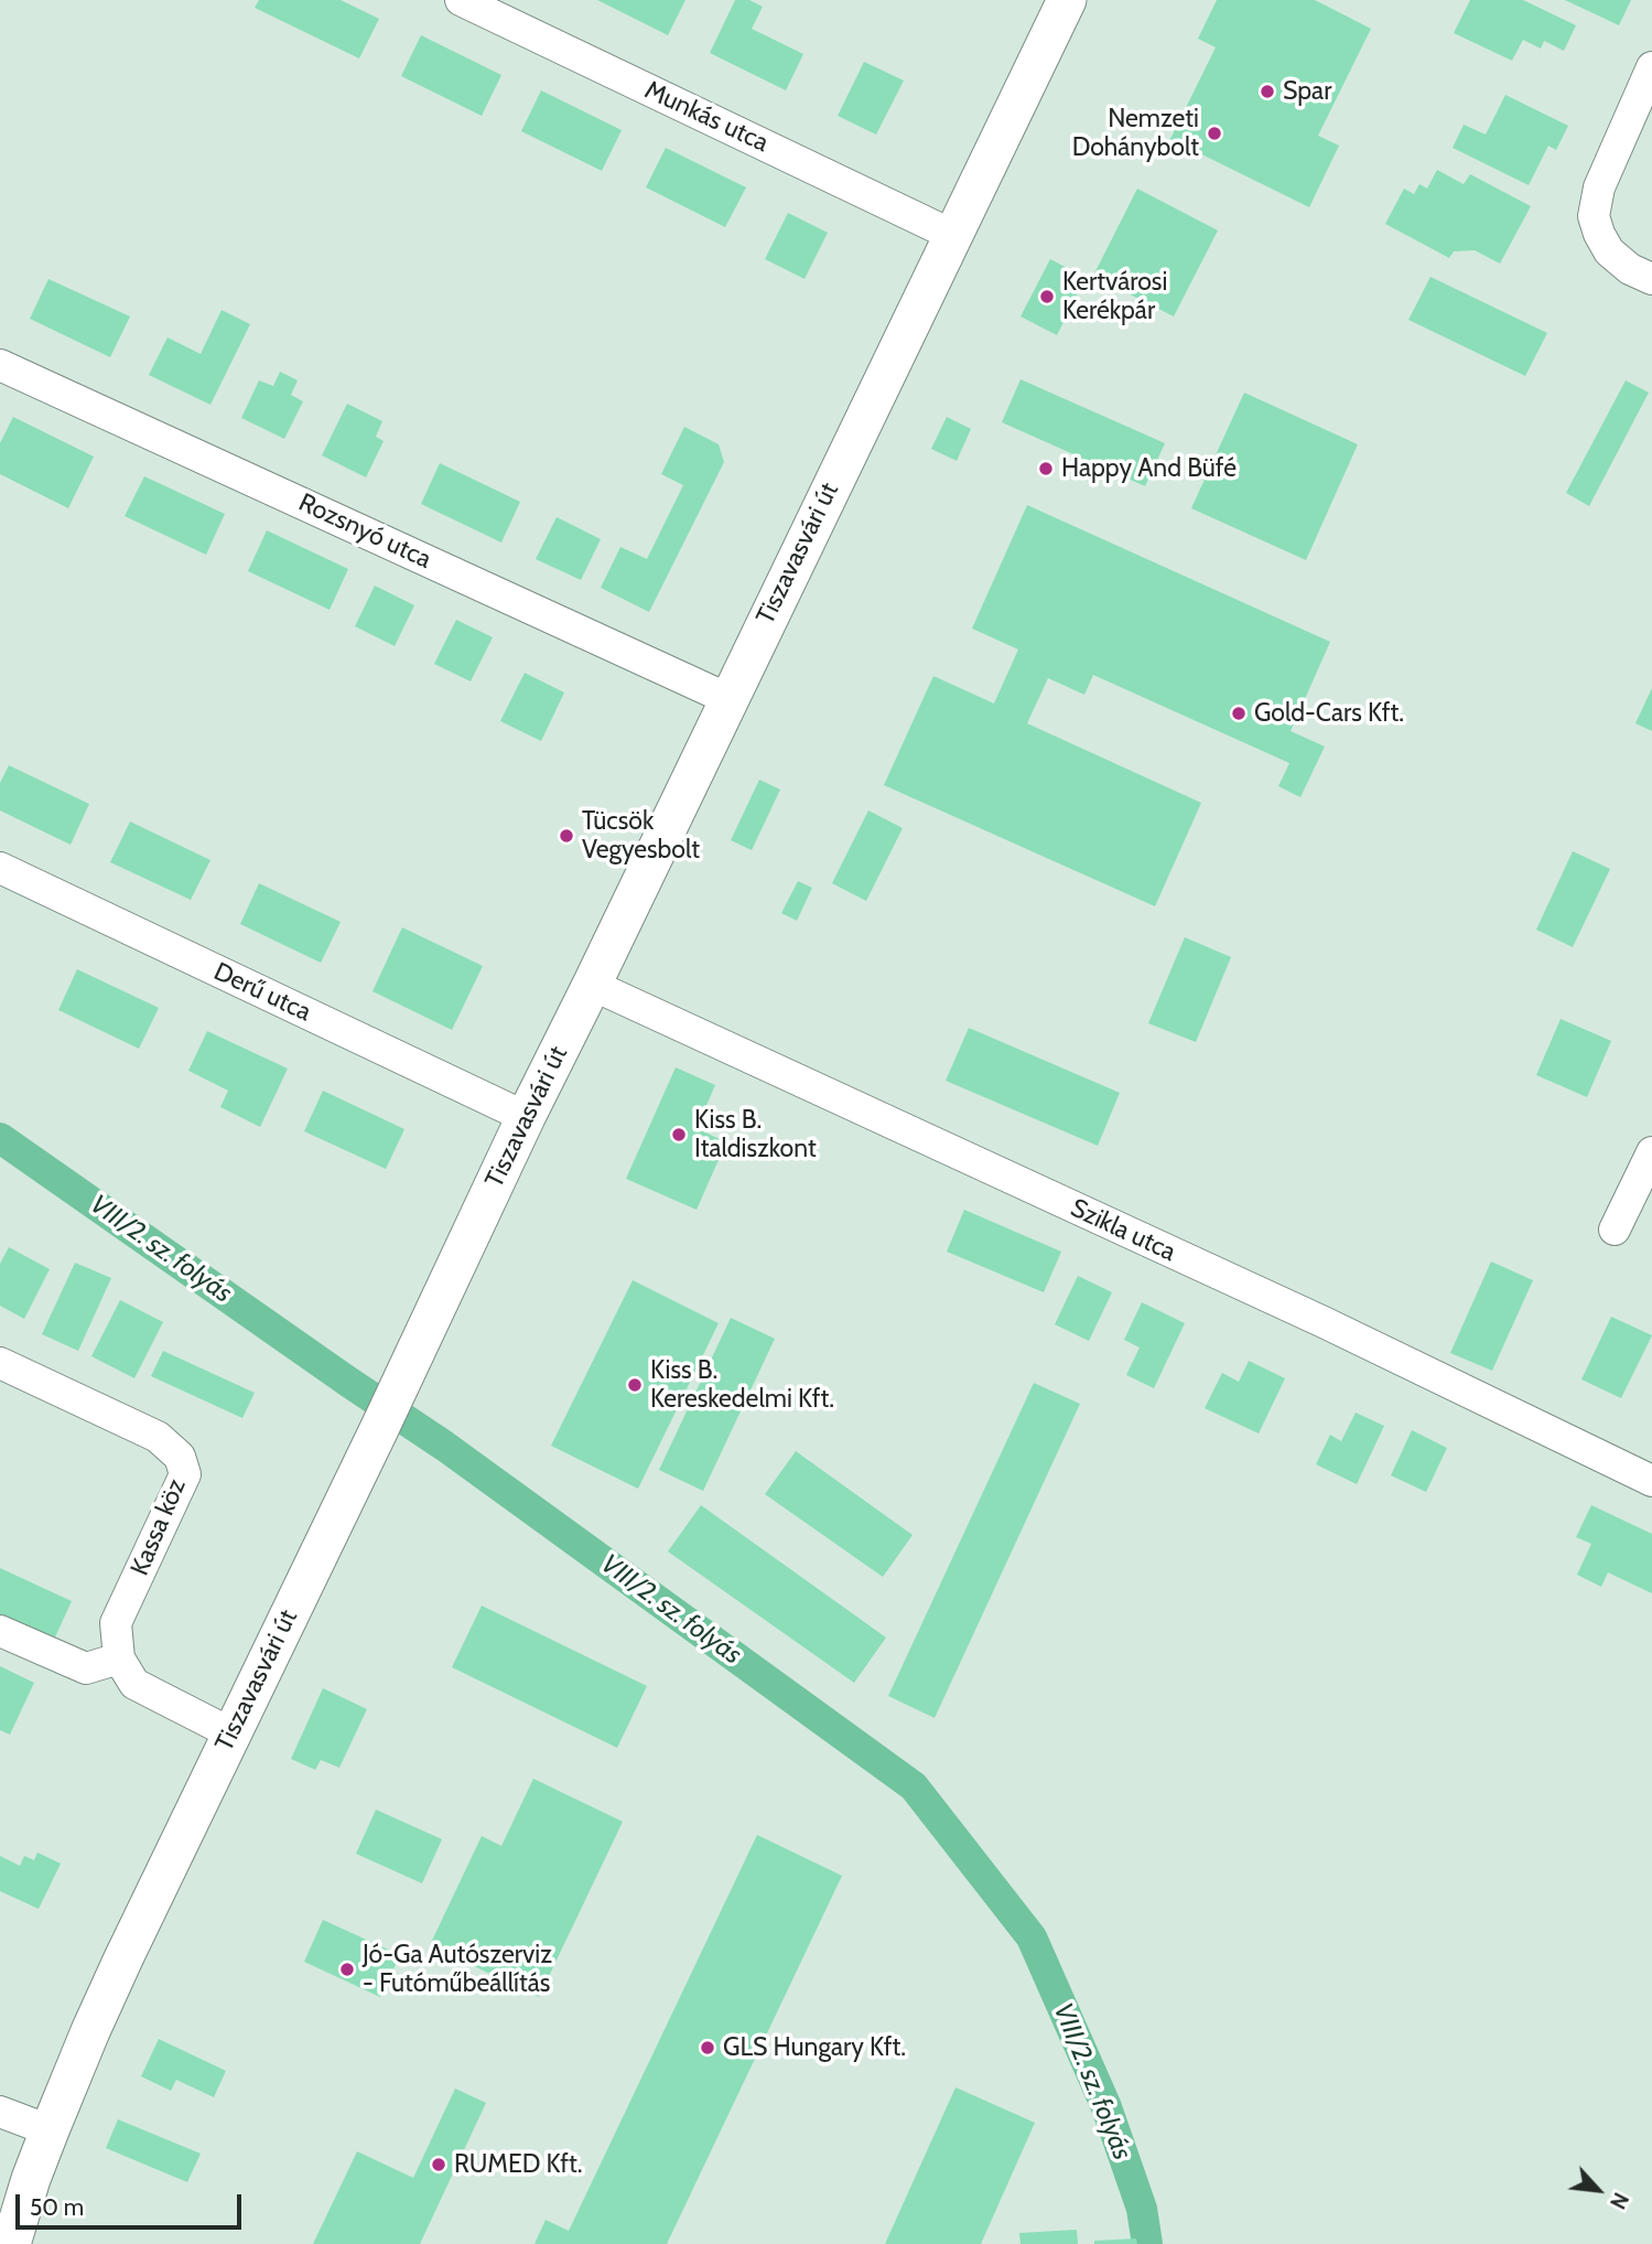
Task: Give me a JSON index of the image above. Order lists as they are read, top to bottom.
{
  "streets": {
    "main road": ["Tiszavasvári út"],
    "street": [
      "Munkás utca",
      "Rozsnyó utca",
      "Derű utca",
      "Szikla utca",
      "Kassa köz"
    ]
  },
  "crossings": [
    ["Munkás utca", "Tiszavasvári út"],
    ["Rozsnyó utca", "Tiszavasvári út"],
    ["Tiszavasvári út", "Derű utca"],
    ["Tiszavasvári út", "Szikla utca"]
  ],
  "water": ["VIII/2. sz. folyás"],
  "places": [
    "Spar",
    "Nemzeti Dohánybolt",
    "Kertvárosi Kerékpár",
    "Happy And Büfé",
    "Gold-Cars Kft.",
    "Tücsök Vegyesbolt",
    "Kiss B. Italdiszkont",
    "Kiss B. Kereskedelmi Kft.",
    "Jó-Ga Autószerviz - Futóműbeállítás",
    "GLS Hungary Kft.",
    "RUMED Kft."
  ],
  "scale_bar": "50 m",
  "north": "bottom right"
}
